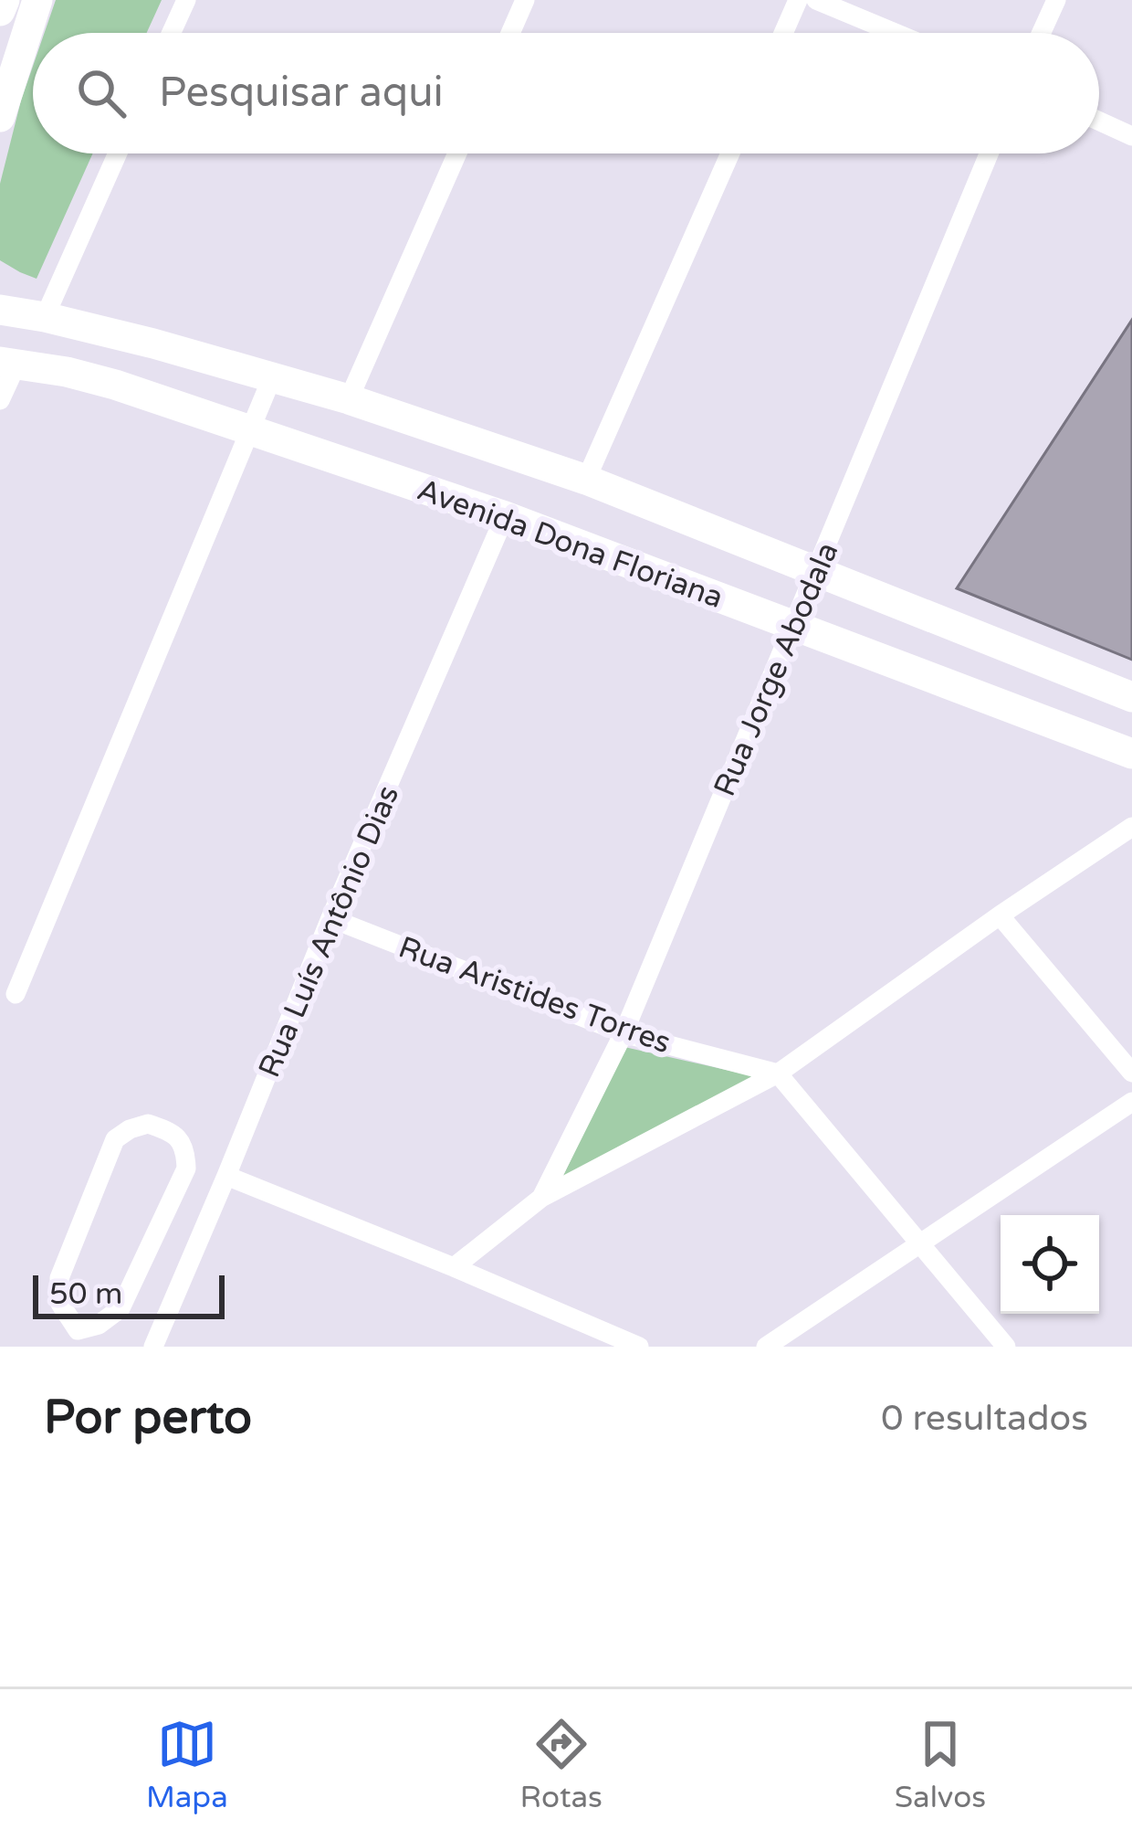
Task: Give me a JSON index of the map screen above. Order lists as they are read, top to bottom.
{
  "streets": {
    "main road": ["Avenida Dona Floriana"],
    "street": ["Rua Jorge Abodala", "Rua Luís Antônio Dias", "Rua Aristides Torres"]
  },
  "crossings": [
    ["Avenida Dona Floriana", "Rua Jorge Abodala"],
    ["Avenida Dona Floriana", "Rua Luís Antônio Dias"],
    ["Rua Jorge Abodala", "Rua Aristides Torres"],
    ["Rua Luís Antônio Dias", "Rua Aristides Torres"]
  ],
  "scale_bar": "50 m",
  "page": {
    "search": "Pesquisar aqui",
    "scale": "50 m",
    "heading": ["Por perto", "0 resultados"],
    "nav": ["Mapa", "Rotas", "Salvos"]
  }
}
